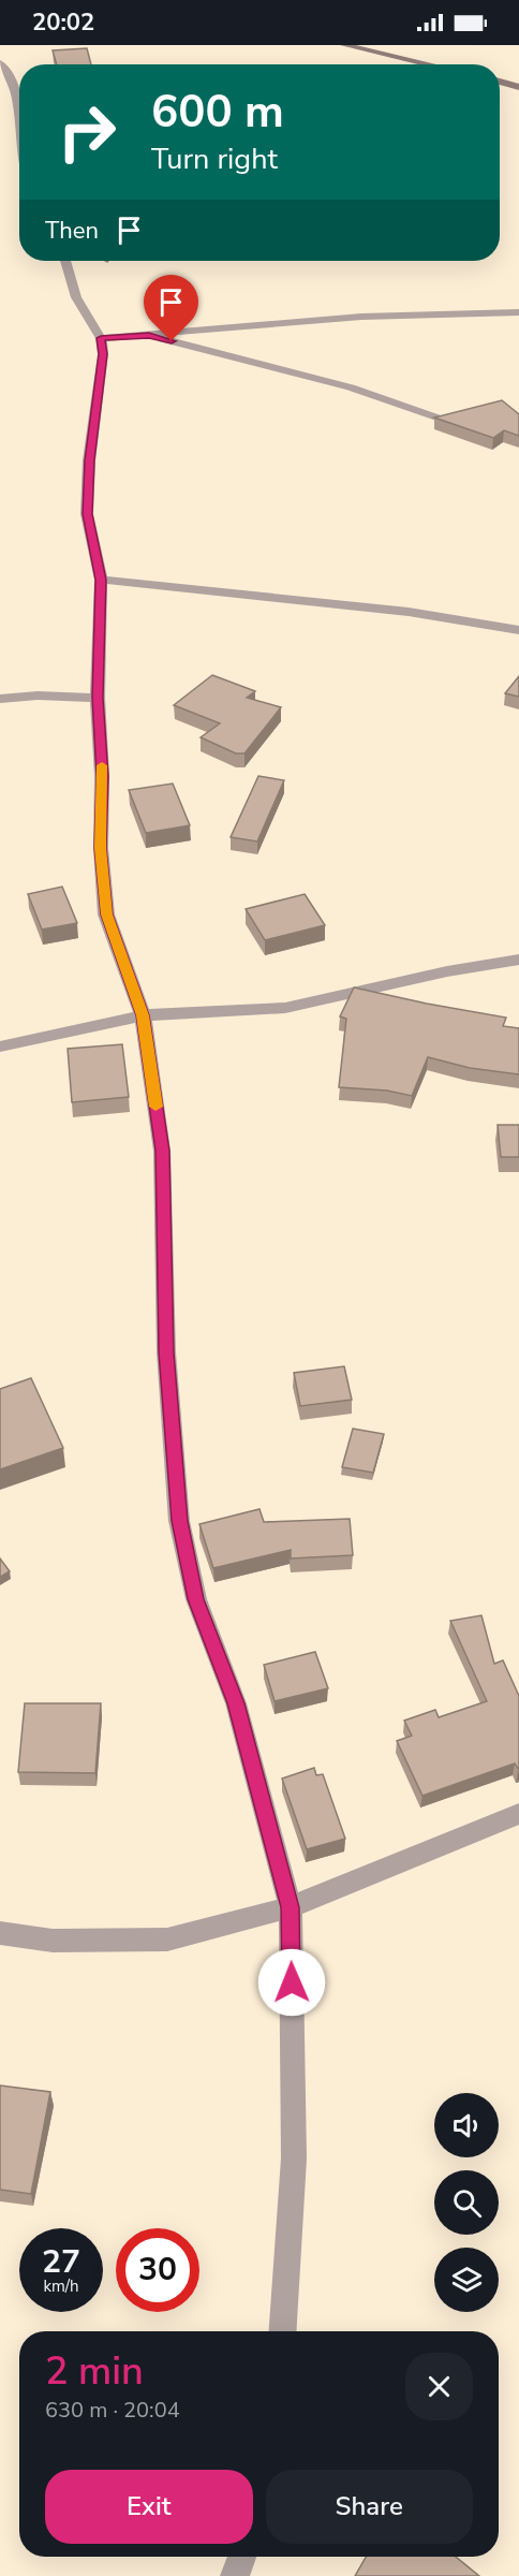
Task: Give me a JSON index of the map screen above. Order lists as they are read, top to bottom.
{
  "page": {
    "status": "20:02",
    "turn": ["600 m", "Turn right"],
    "then": "Then",
    "speed": "27 km/h",
    "limit": "30",
    "heading": ["2 min", "630 m · 20:04"],
    "buttons": ["Exit", "Share"]
  }
}
